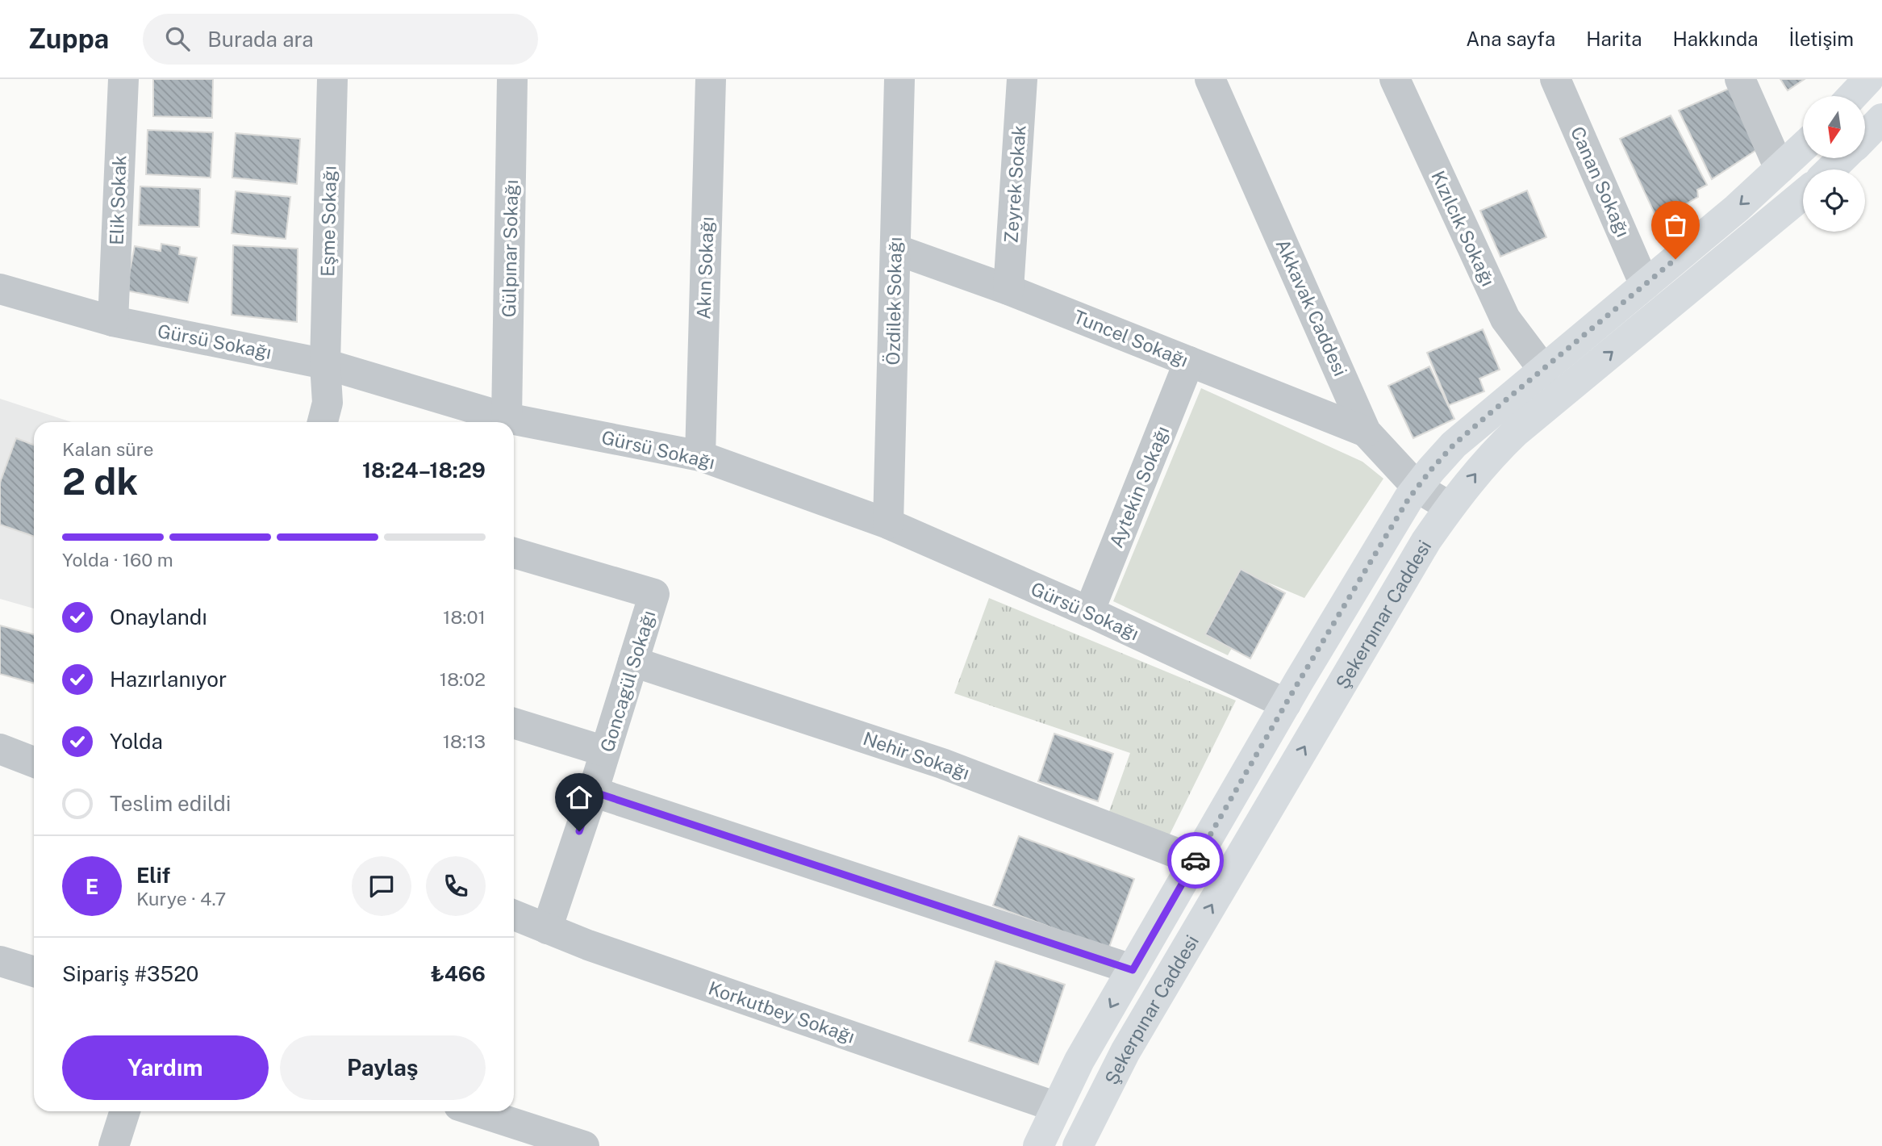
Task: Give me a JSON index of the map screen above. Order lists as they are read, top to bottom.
{
  "streets": {
    "main road": ["Şekerpınar Caddesi"],
    "street": [
      "Canan Sokağı",
      "Zeyrek Sokak",
      "Elik Sokak",
      "Eşme Sokağı",
      "Kızılcık Sokağı",
      "Gülpınar Sokağı",
      "Akın Sokağı",
      "Özdilek Sokağı",
      "Akkavak Caddesi",
      "Tuncel Sokağı",
      "Gürsü Sokağı",
      "Aytekin Sokağı",
      "Goncagül Sokağı",
      "Nehir Sokağı",
      "Korkutbey Sokağı"
    ]
  },
  "crossings": [
    ["Canan Sokağı", "Şekerpınar Caddesi"],
    ["Zeyrek Sokak", "Tuncel Sokağı"],
    ["Elik Sokak", "Gürsü Sokağı"],
    ["Eşme Sokağı", "Gürsü Sokağı"],
    ["Kızılcık Sokağı", "Şekerpınar Caddesi"],
    ["Gülpınar Sokağı", "Gürsü Sokağı"],
    ["Akın Sokağı", "Gürsü Sokağı"],
    ["Özdilek Sokağı", "Tuncel Sokağı"],
    ["Özdilek Sokağı", "Gürsü Sokağı"],
    ["Akkavak Caddesi", "Tuncel Sokağı"],
    ["Akkavak Caddesi", "Şekerpınar Caddesi"],
    ["Tuncel Sokağı", "Aytekin Sokağı"],
    ["Gürsü Sokağı", "Aytekin Sokağı"],
    ["Gürsü Sokağı", "Şekerpınar Caddesi"],
    ["Şekerpınar Caddesi", "Nehir Sokağı"],
    ["Şekerpınar Caddesi", "Korkutbey Sokağı"],
    ["Goncagül Sokağı", "Nehir Sokağı"],
    ["Goncagül Sokağı", "Korkutbey Sokağı"]
  ],
  "north": "bottom",
  "page": {
    "header": "Zuppa",
    "search": "Burada ara",
    "nav": [
      "Ana sayfa",
      "Harita",
      "Hakkında",
      "İletişim"
    ],
    "heading": ["2 dk", "Kalan süre", "18:24–18:29"],
    "panel": [
      "Elif",
      "Kurye · 4.7",
      "Sipariş #3520",
      "₺466"
    ],
    "bar": "Yolda · 160 m",
    "list": [
      ["Onaylandı", "18:01"],
      ["Hazırlanıyor", "18:02"],
      ["Yolda", "18:13"],
      "Teslim edildi"
    ],
    "round": "E",
    "buttons": ["Yardım", "Paylaş"]
  }
}
